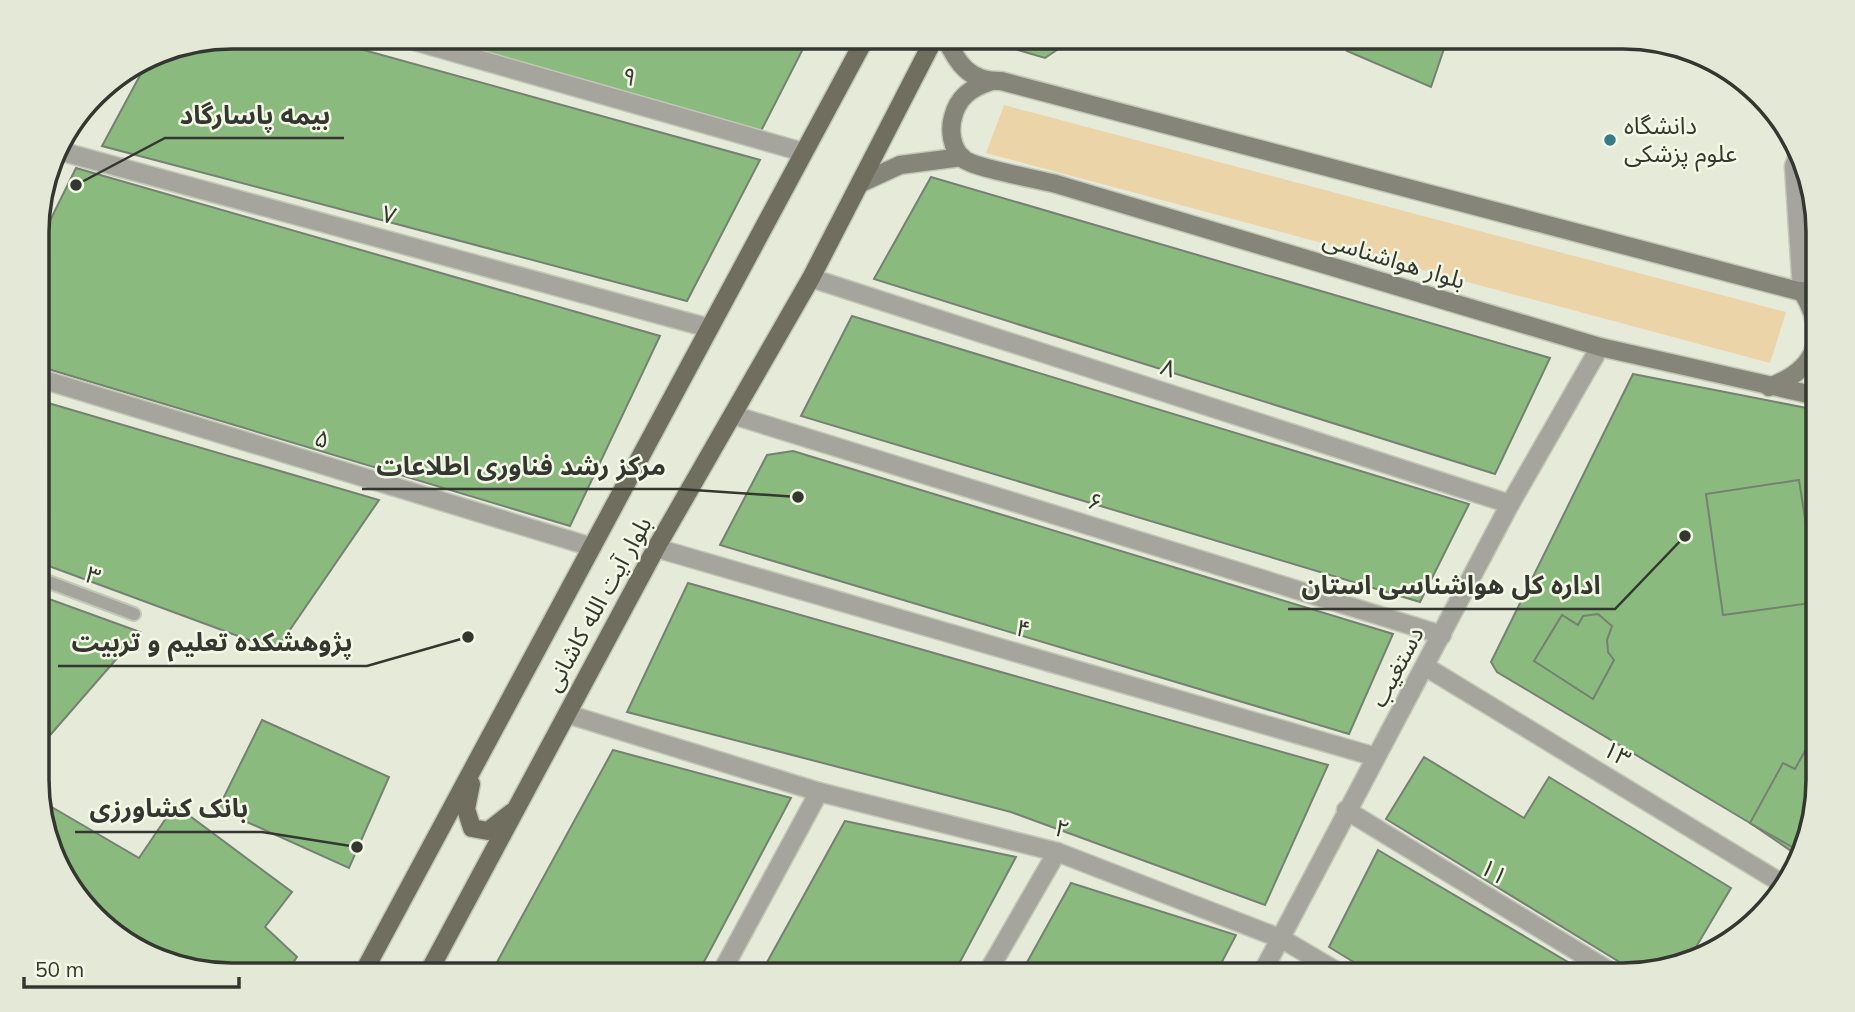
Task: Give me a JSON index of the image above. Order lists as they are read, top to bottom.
{
  "streets": {
    "main road": ["بلوار هواشناسی", "بلوار آیت الله کاشانی"],
    "street": [
      "۹",
      "۷",
      "۸",
      "۵",
      "۶",
      "۴",
      "دستغیب",
      "۱۳",
      "۲",
      "۱۱"
    ],
    "lane": ["۳"]
  },
  "crossings": [
    ["۹", "بلوار آیت الله کاشانی"],
    ["۷", "بلوار آیت الله کاشانی"],
    ["بلوار هواشناسی", "دستغیب"],
    ["۸", "بلوار آیت الله کاشانی"],
    ["۸", "دستغیب"],
    ["۵", "بلوار آیت الله کاشانی"],
    ["۶", "بلوار آیت الله کاشانی"],
    ["۶", "دستغیب"],
    ["بلوار آیت الله کاشانی", "۴"],
    ["بلوار آیت الله کاشانی", "۲"],
    ["۴", "دستغیب"],
    ["دستغیب", "۱۳"],
    ["دستغیب", "۲"],
    ["دستغیب", "۱۱"]
  ],
  "places": [
    "دانشگاه علوم پزشکی",
    "بیمه پاسارگاد",
    "مرکز رشد فناوری اطلاعات",
    "اداره کل هواشناسی استان",
    "پژوهشکده تعلیم و تربیت",
    "بانک کشاورزی"
  ],
  "scale_bar": "50 m"
}
